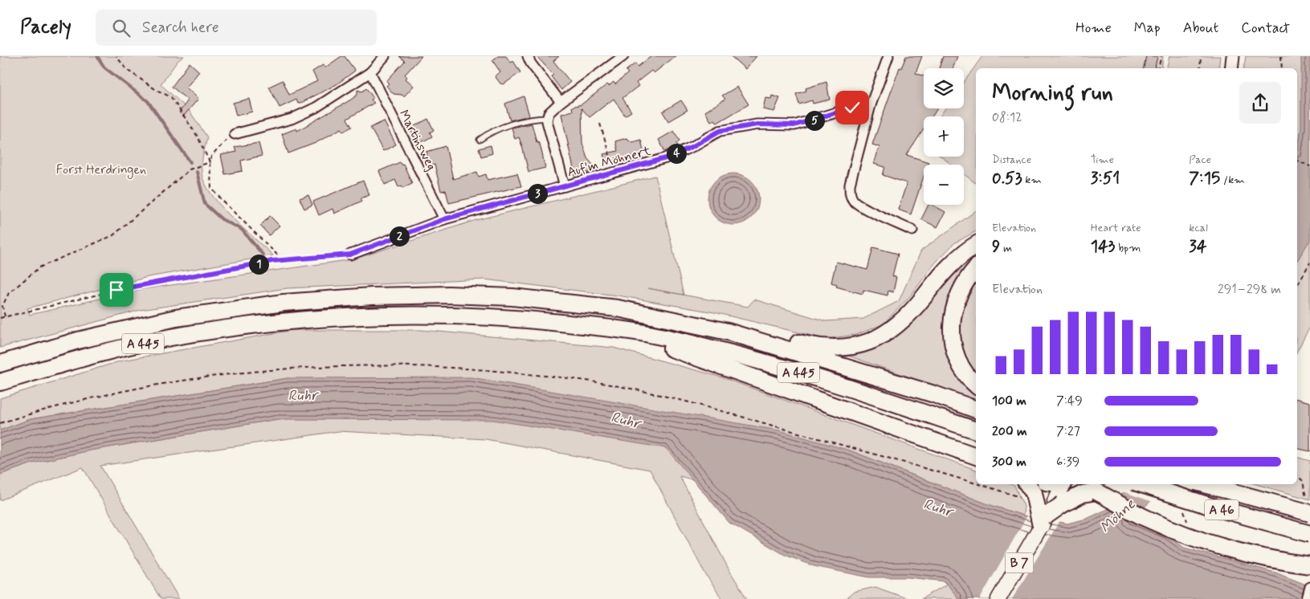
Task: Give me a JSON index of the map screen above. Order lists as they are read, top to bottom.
{
  "streets": {
    "highway": ["A 445", "A 46"],
    "main road": ["B 7"],
    "street": ["Martinsweg", "Auf'm Möhnert"]
  },
  "crossings": [
    ["Martinsweg", "Auf'm Möhnert"]
  ],
  "water": ["Ruhr", "Möhne"],
  "parks": ["Forst Herdringen"],
  "page": {
    "header": "Pacely",
    "search": "Search here",
    "nav": [
      "Home",
      "Map",
      "About",
      "Contact"
    ],
    "map_buttons": ["+", "−"],
    "heading": ["Morning run", "08:12"],
    "pins": [
      "5",
      "4",
      "3",
      "2",
      "1"
    ],
    "stats": [
      ["Distance", "0.53 km"],
      ["Time", "3:51"],
      ["Pace", "7:15 /km"],
      ["Elevation", "9 m"],
      ["Heart rate", "143 bpm"],
      ["kcal", "34"]
    ],
    "chart": ["Elevation", "291–298 m"],
    "list": [
      {
        "name": "100 m",
        "note": "7:49"
      },
      {
        "name": "200 m",
        "note": "7:27"
      },
      {
        "name": "300 m",
        "note": "6:39"
      }
    ]
  }
}
